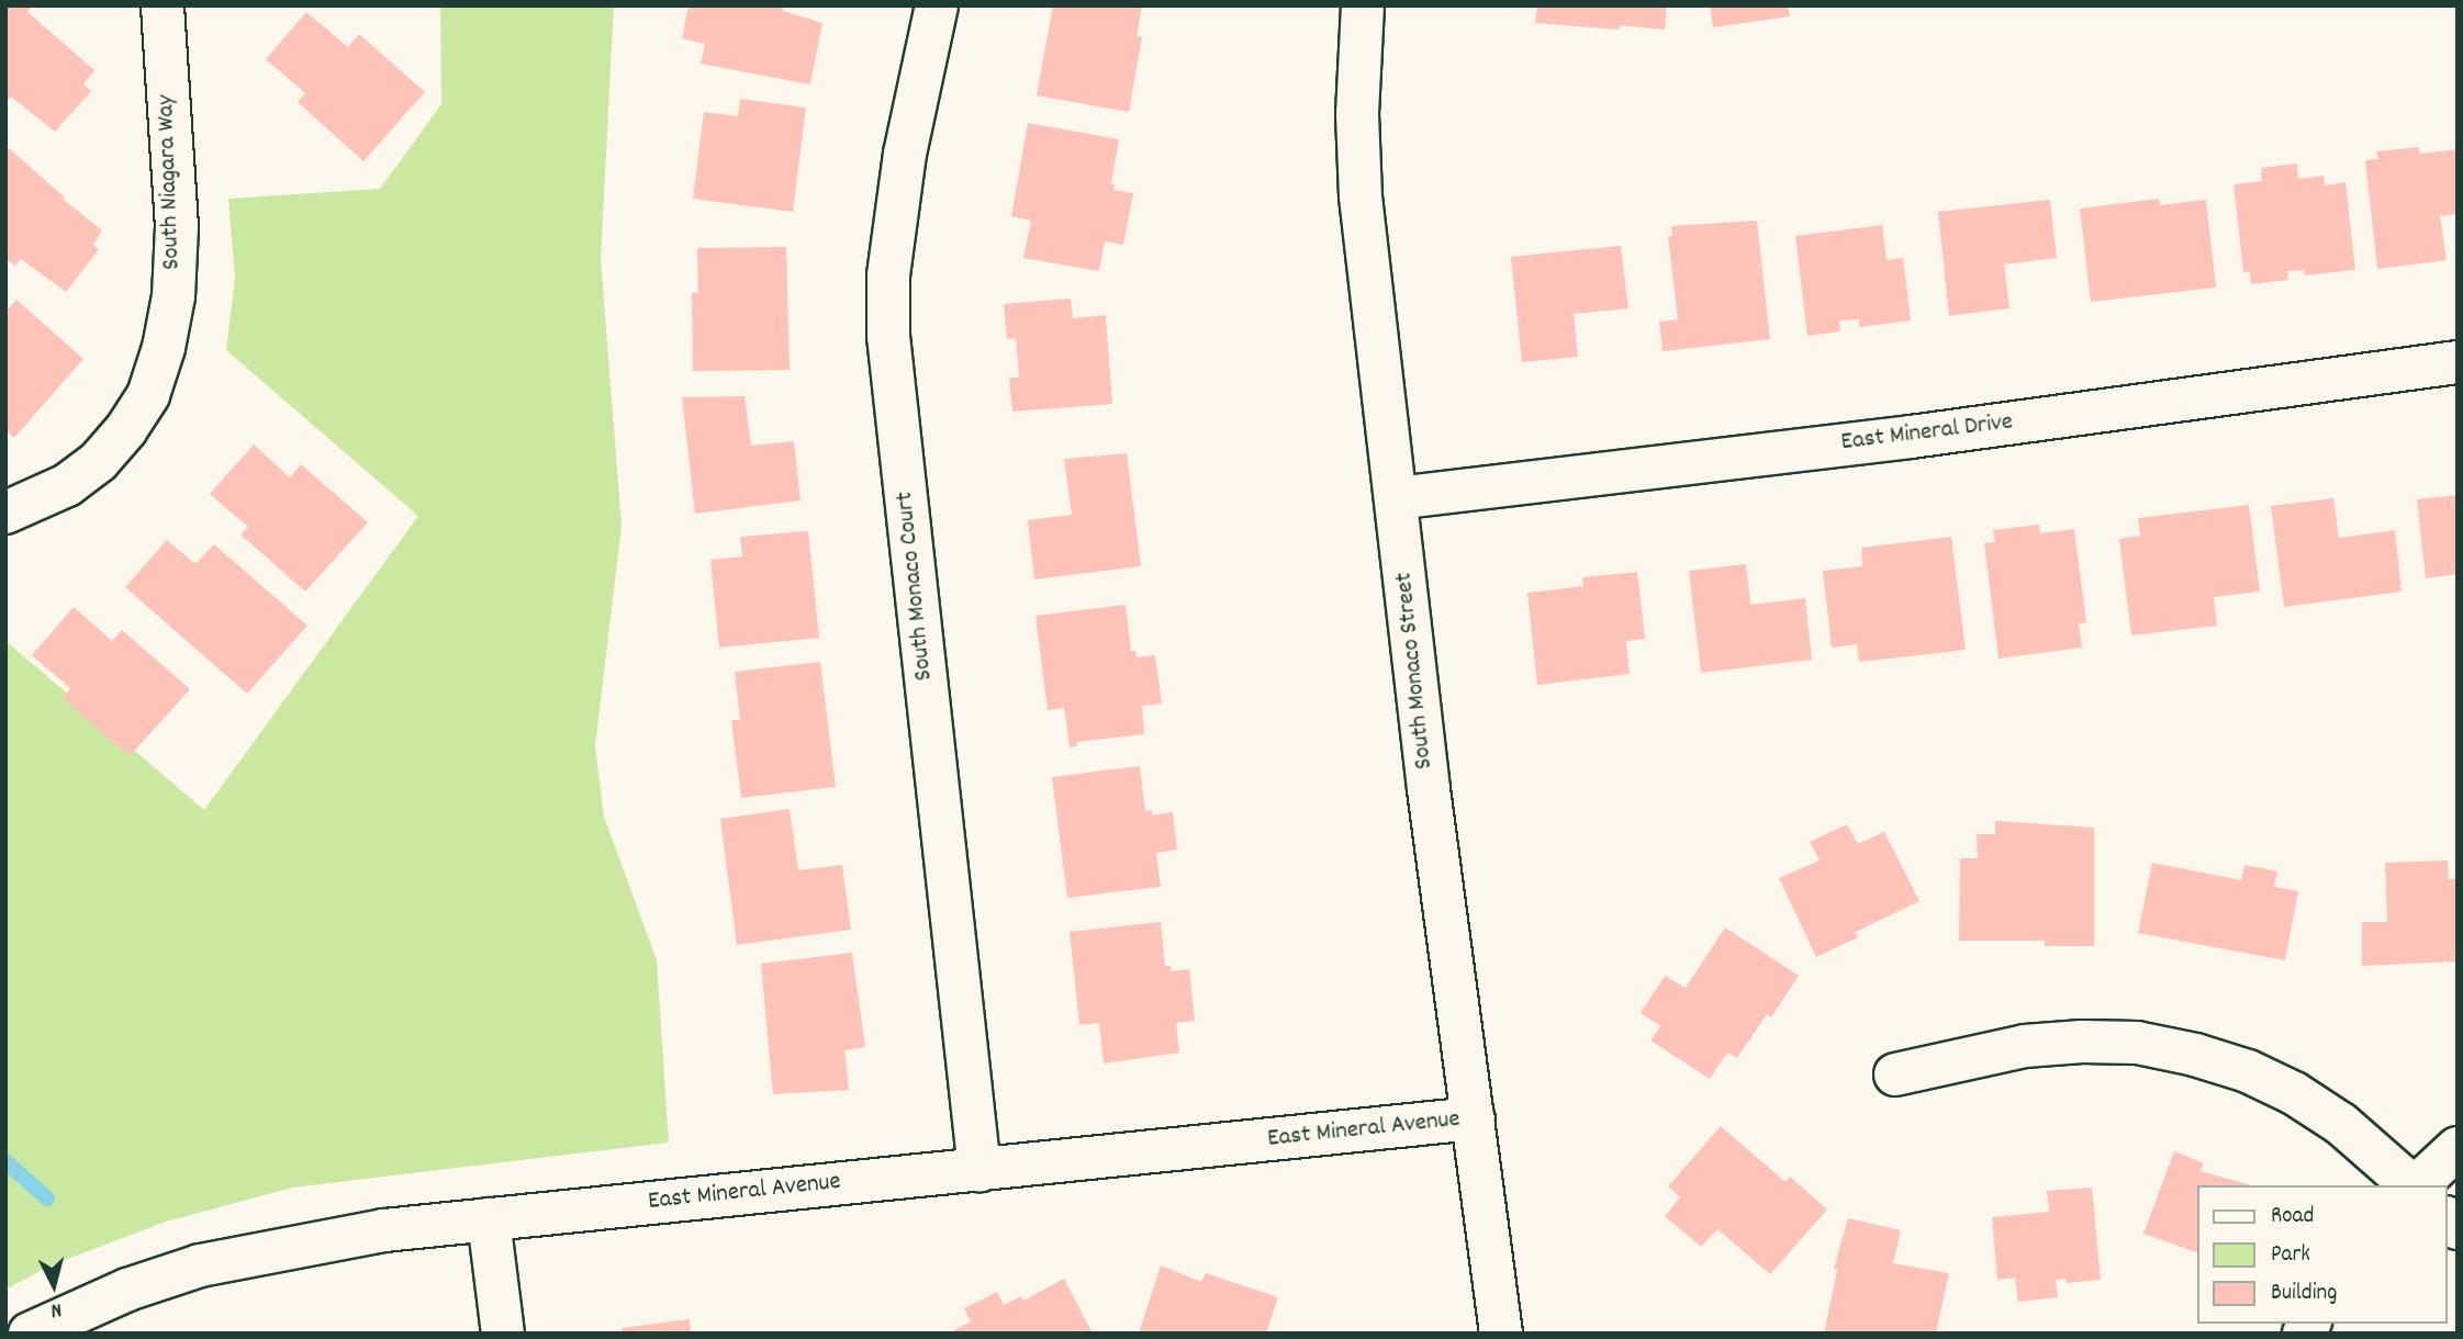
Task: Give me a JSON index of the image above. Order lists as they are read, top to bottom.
{
  "streets": {
    "street": [
      "South Niagara Way",
      "East Mineral Drive",
      "South Monaco Court",
      "South Monaco Street",
      "East Mineral Avenue"
    ]
  },
  "crossings": [
    ["East Mineral Drive", "South Monaco Street"],
    ["South Monaco Court", "East Mineral Avenue"],
    ["South Monaco Street", "East Mineral Avenue"]
  ],
  "legend": ["Road", "Park", "Building"],
  "north": "bottom"
}
